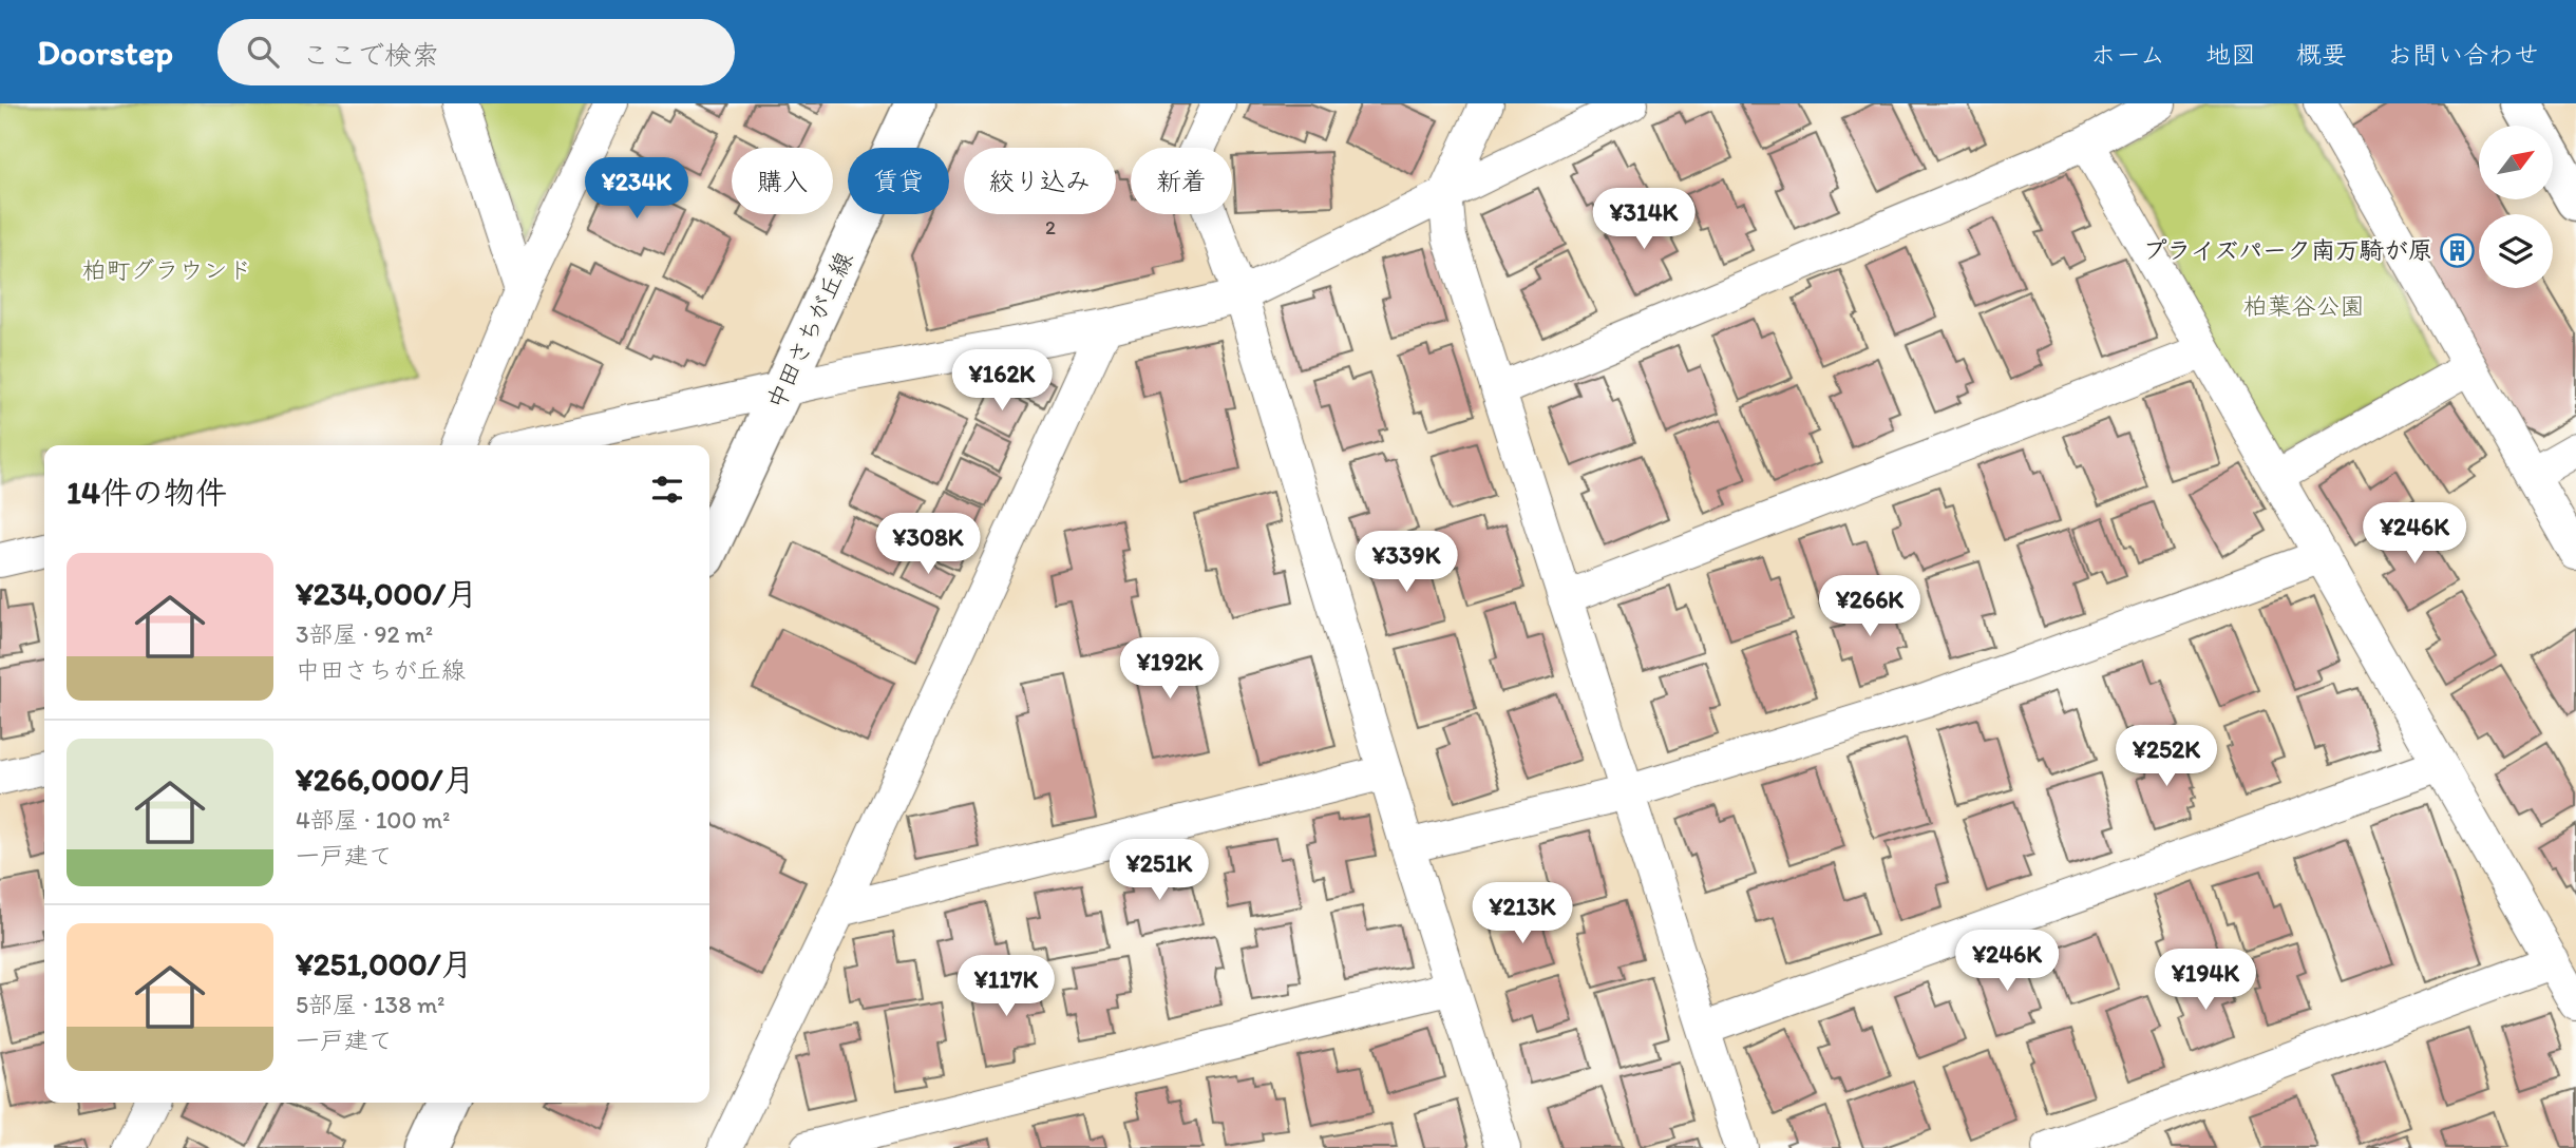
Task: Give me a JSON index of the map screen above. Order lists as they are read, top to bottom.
{
  "streets": {
    "street": ["中田さちが丘線"]
  },
  "parks": ["柏町グラウンド", "柏葉谷公園"],
  "places": {
    "building": ["プライズパーク南万騎が原"]
  },
  "house_numbers": ["2"],
  "north": "top right",
  "page": {
    "header": "Doorstep",
    "search": "ここで検索",
    "nav": [
      "ホーム",
      "地図",
      "概要",
      "お問い合わせ"
    ],
    "chip": [
      "購入",
      "賃貸",
      "絞り込み",
      "新着"
    ],
    "price": [
      "¥234K",
      "¥314K",
      "¥162K",
      "¥246K",
      "¥308K",
      "¥339K",
      "¥266K",
      "¥192K",
      "¥252K",
      "¥251K",
      "¥213K",
      "¥246K",
      "¥194K",
      "¥117K"
    ],
    "heading": "14件の物件",
    "list": [
      {
        "name": "¥234,000/月",
        "note": "3部屋 · 92 m² · 中田さちが丘線"
      },
      {
        "name": "¥266,000/月",
        "note": "4部屋 · 100 m² · 一戸建て"
      },
      {
        "name": "¥251,000/月",
        "note": "5部屋 · 138 m² · 一戸建て"
      }
    ]
  }
}
